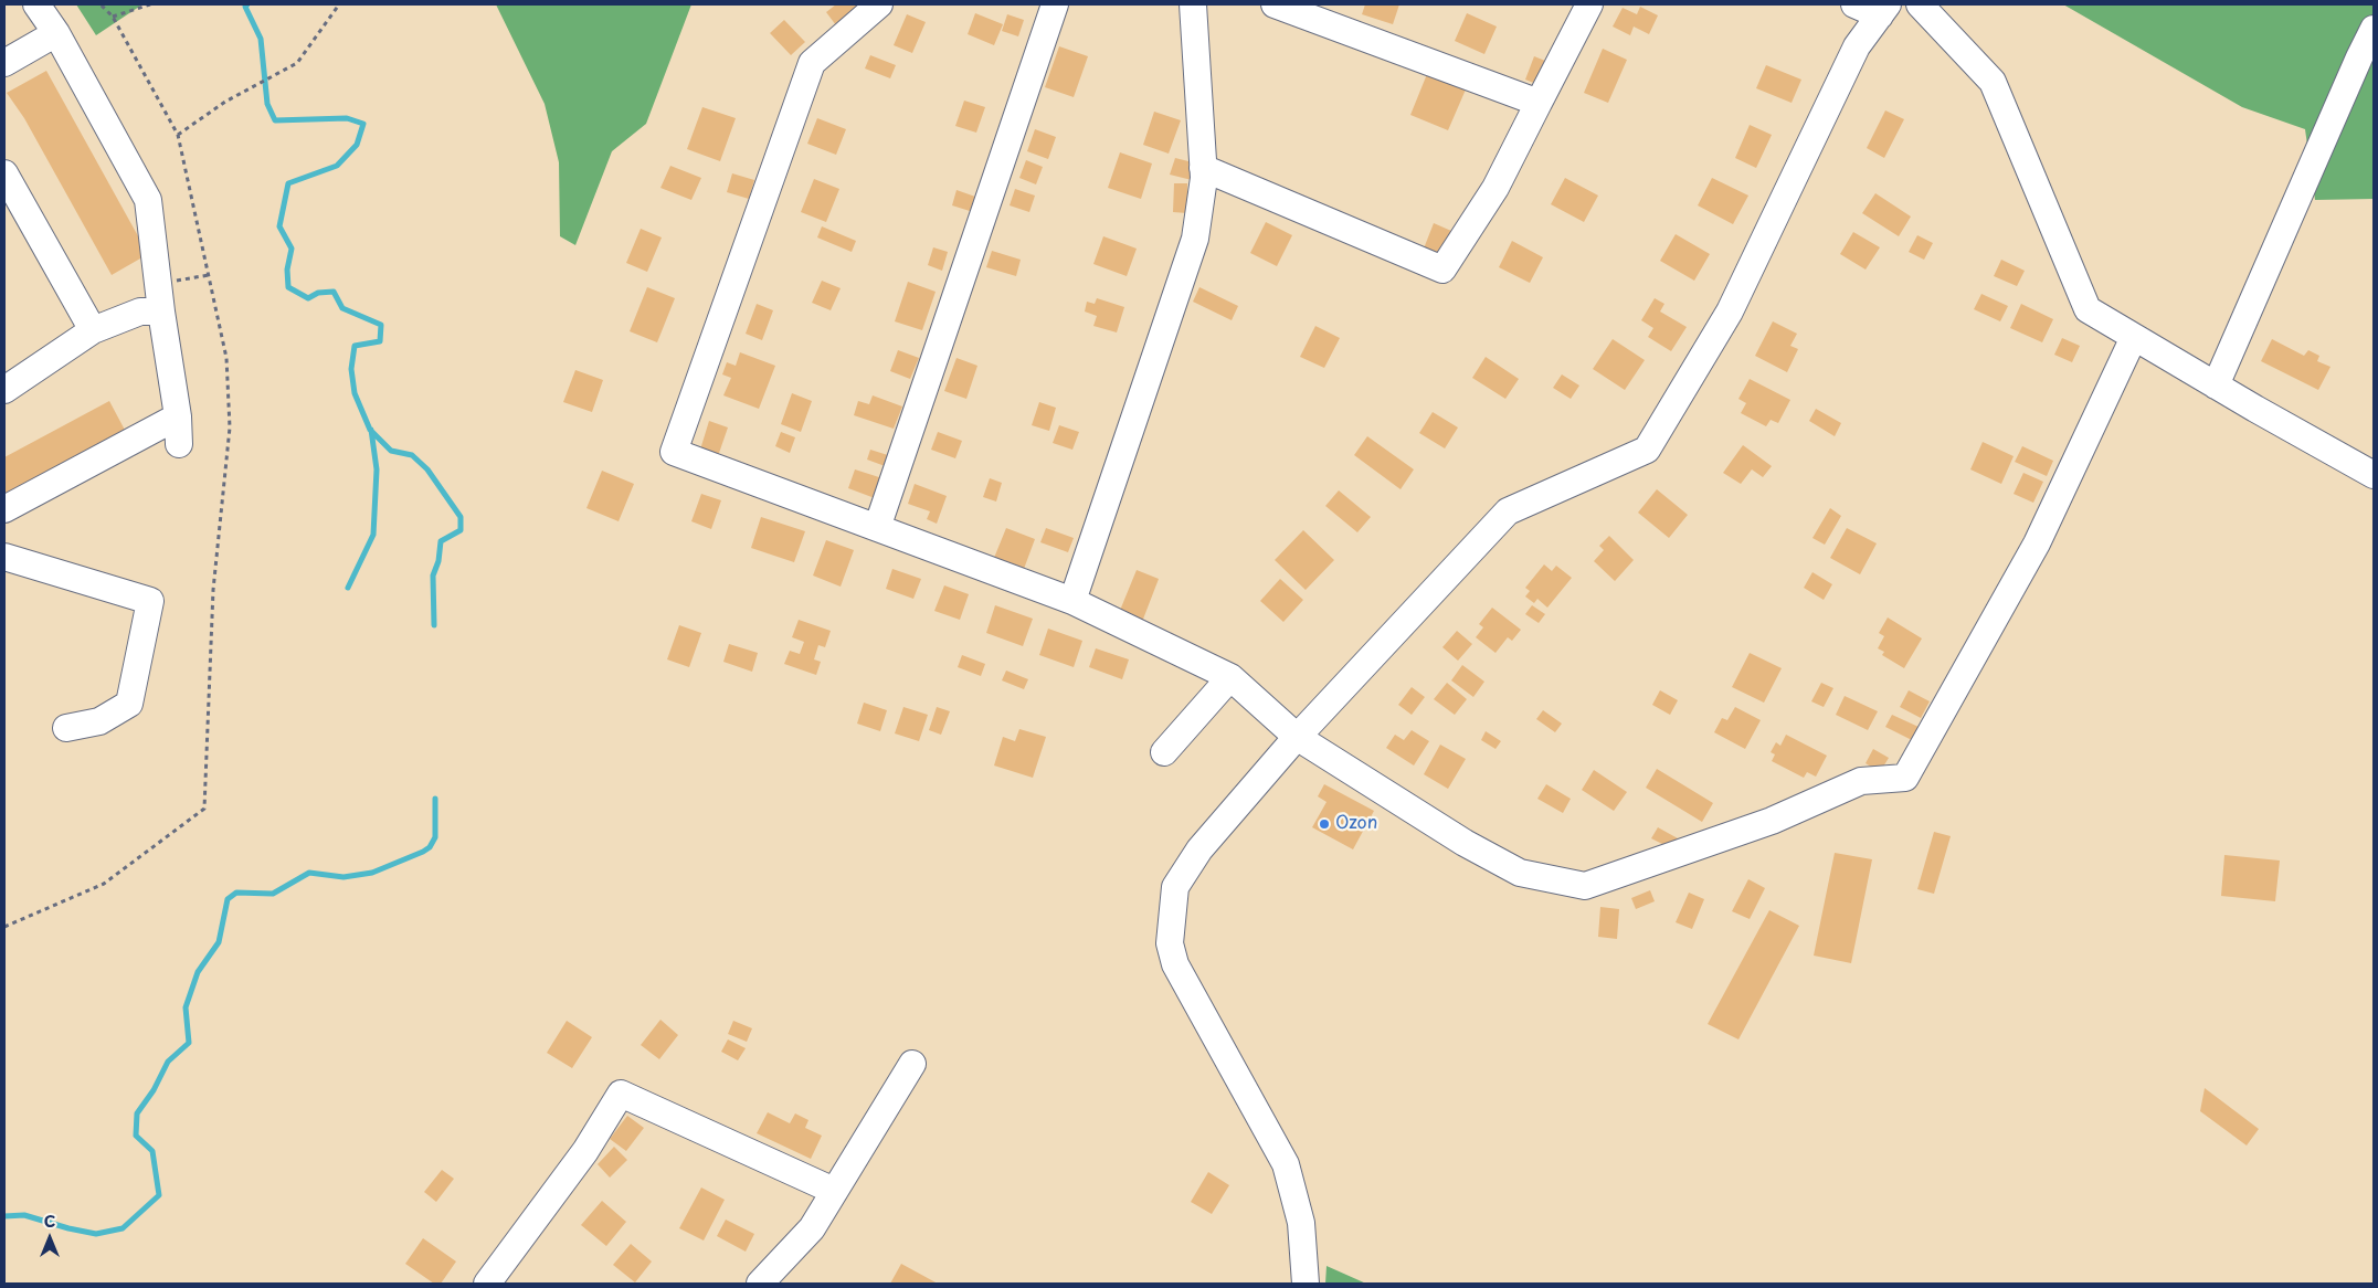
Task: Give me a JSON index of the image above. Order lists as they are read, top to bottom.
{
  "places": ["Ozon"],
  "north": "top"
}
